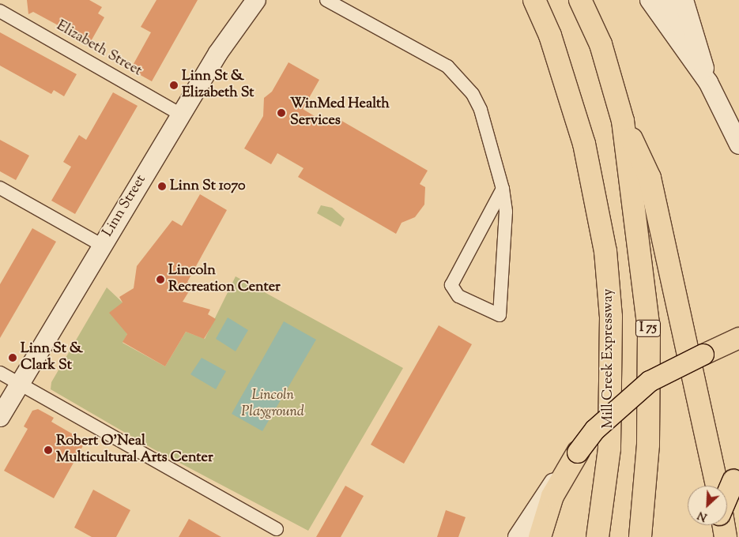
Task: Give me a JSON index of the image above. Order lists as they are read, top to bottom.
{
  "streets": {
    "highway": ["I 75", "Mill Creek Expressway"],
    "street": ["Elizabeth Street", "Linn Street"]
  },
  "crossings": [
    ["Elizabeth Street", "Linn Street"]
  ],
  "parks": ["Lincoln Playground"],
  "places": [
    "Linn St & Elizabeth St",
    "WinMed Health Services",
    "Linn St 1070",
    "Lincoln Recreation Center",
    "Linn St & Clark St",
    "Robert O'Neal Multicultural Arts Center"
  ],
  "north": "bottom left"
}
